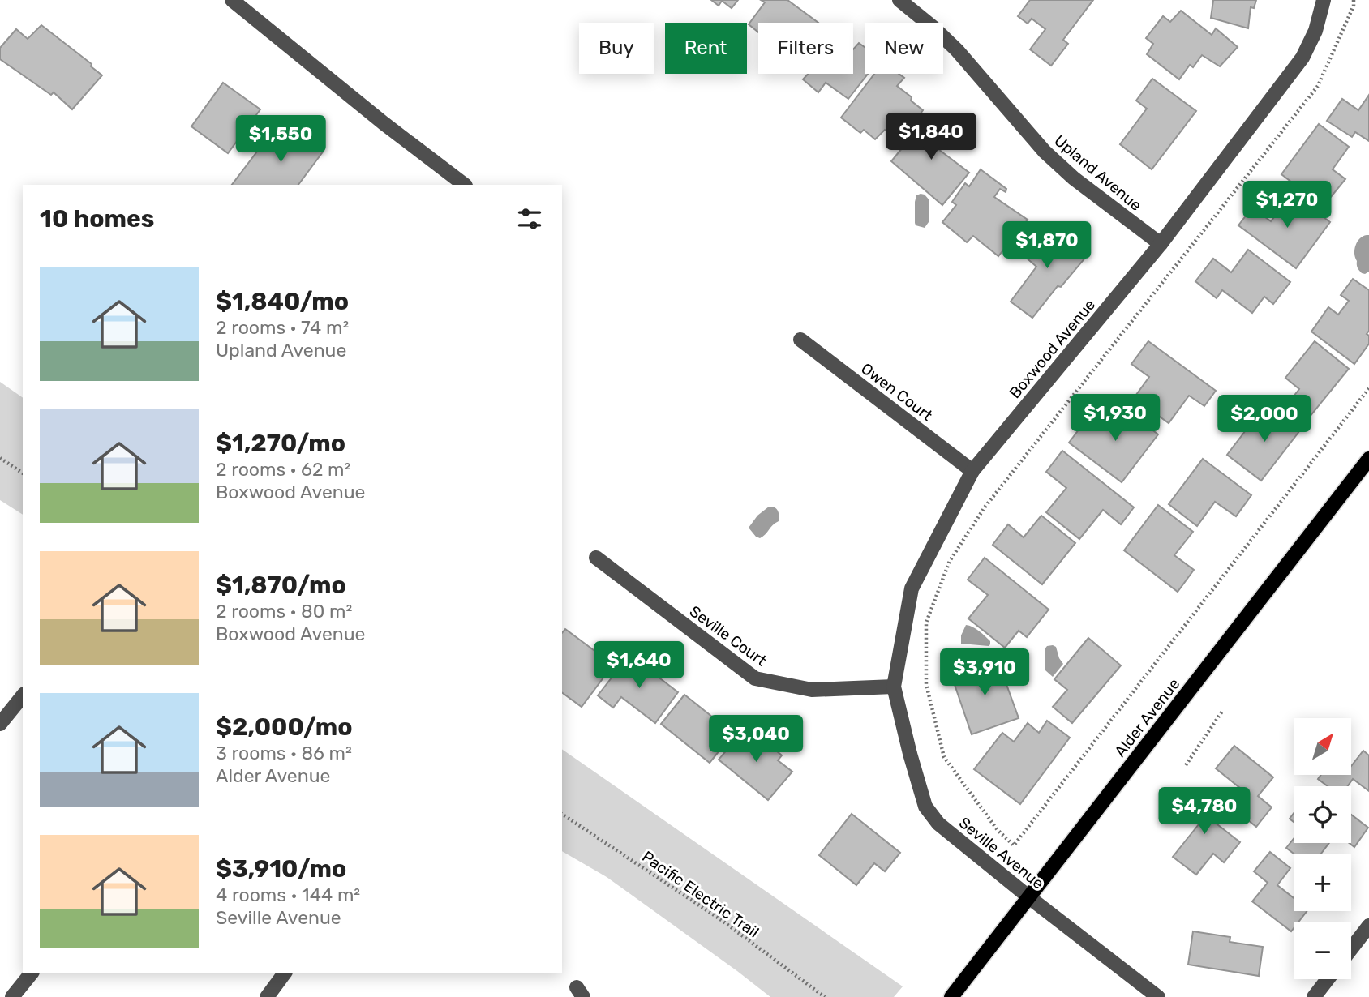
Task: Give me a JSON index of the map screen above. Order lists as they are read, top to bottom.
{
  "streets": {
    "main road": ["Alder Avenue"],
    "street": [
      "Upland Avenue",
      "Boxwood Avenue",
      "Owen Court",
      "Seville Court",
      "Seville Avenue"
    ],
    "path": ["Pacific Electric Trail"]
  },
  "crossings": [
    ["Upland Avenue", "Boxwood Avenue"],
    ["Boxwood Avenue", "Owen Court"],
    ["Boxwood Avenue", "Seville Court"],
    ["Boxwood Avenue", "Seville Avenue"],
    ["Seville Court", "Seville Avenue"],
    ["Alder Avenue", "Seville Avenue"]
  ],
  "north": "top right",
  "page": {
    "chip": [
      "Buy",
      "Rent",
      "Filters",
      "New"
    ],
    "price": [
      "$1,840",
      "$1,550",
      "$1,270",
      "$1,870",
      "$1,930",
      "$2,000",
      "$1,640",
      "$3,910",
      "$3,040",
      "$4,780"
    ],
    "heading": "10 homes",
    "list": [
      {
        "name": "$1,840/mo",
        "note": "2 rooms · 74 m² · Upland Avenue"
      },
      {
        "name": "$1,270/mo",
        "note": "2 rooms · 62 m² · Boxwood Avenue"
      },
      {
        "name": "$1,870/mo",
        "note": "2 rooms · 80 m² · Boxwood Avenue"
      },
      {
        "name": "$2,000/mo",
        "note": "3 rooms · 86 m² · Alder Avenue"
      },
      {
        "name": "$3,910/mo",
        "note": "4 rooms · 144 m² · Seville Avenue"
      }
    ],
    "map_buttons": ["+", "−"]
  }
}
